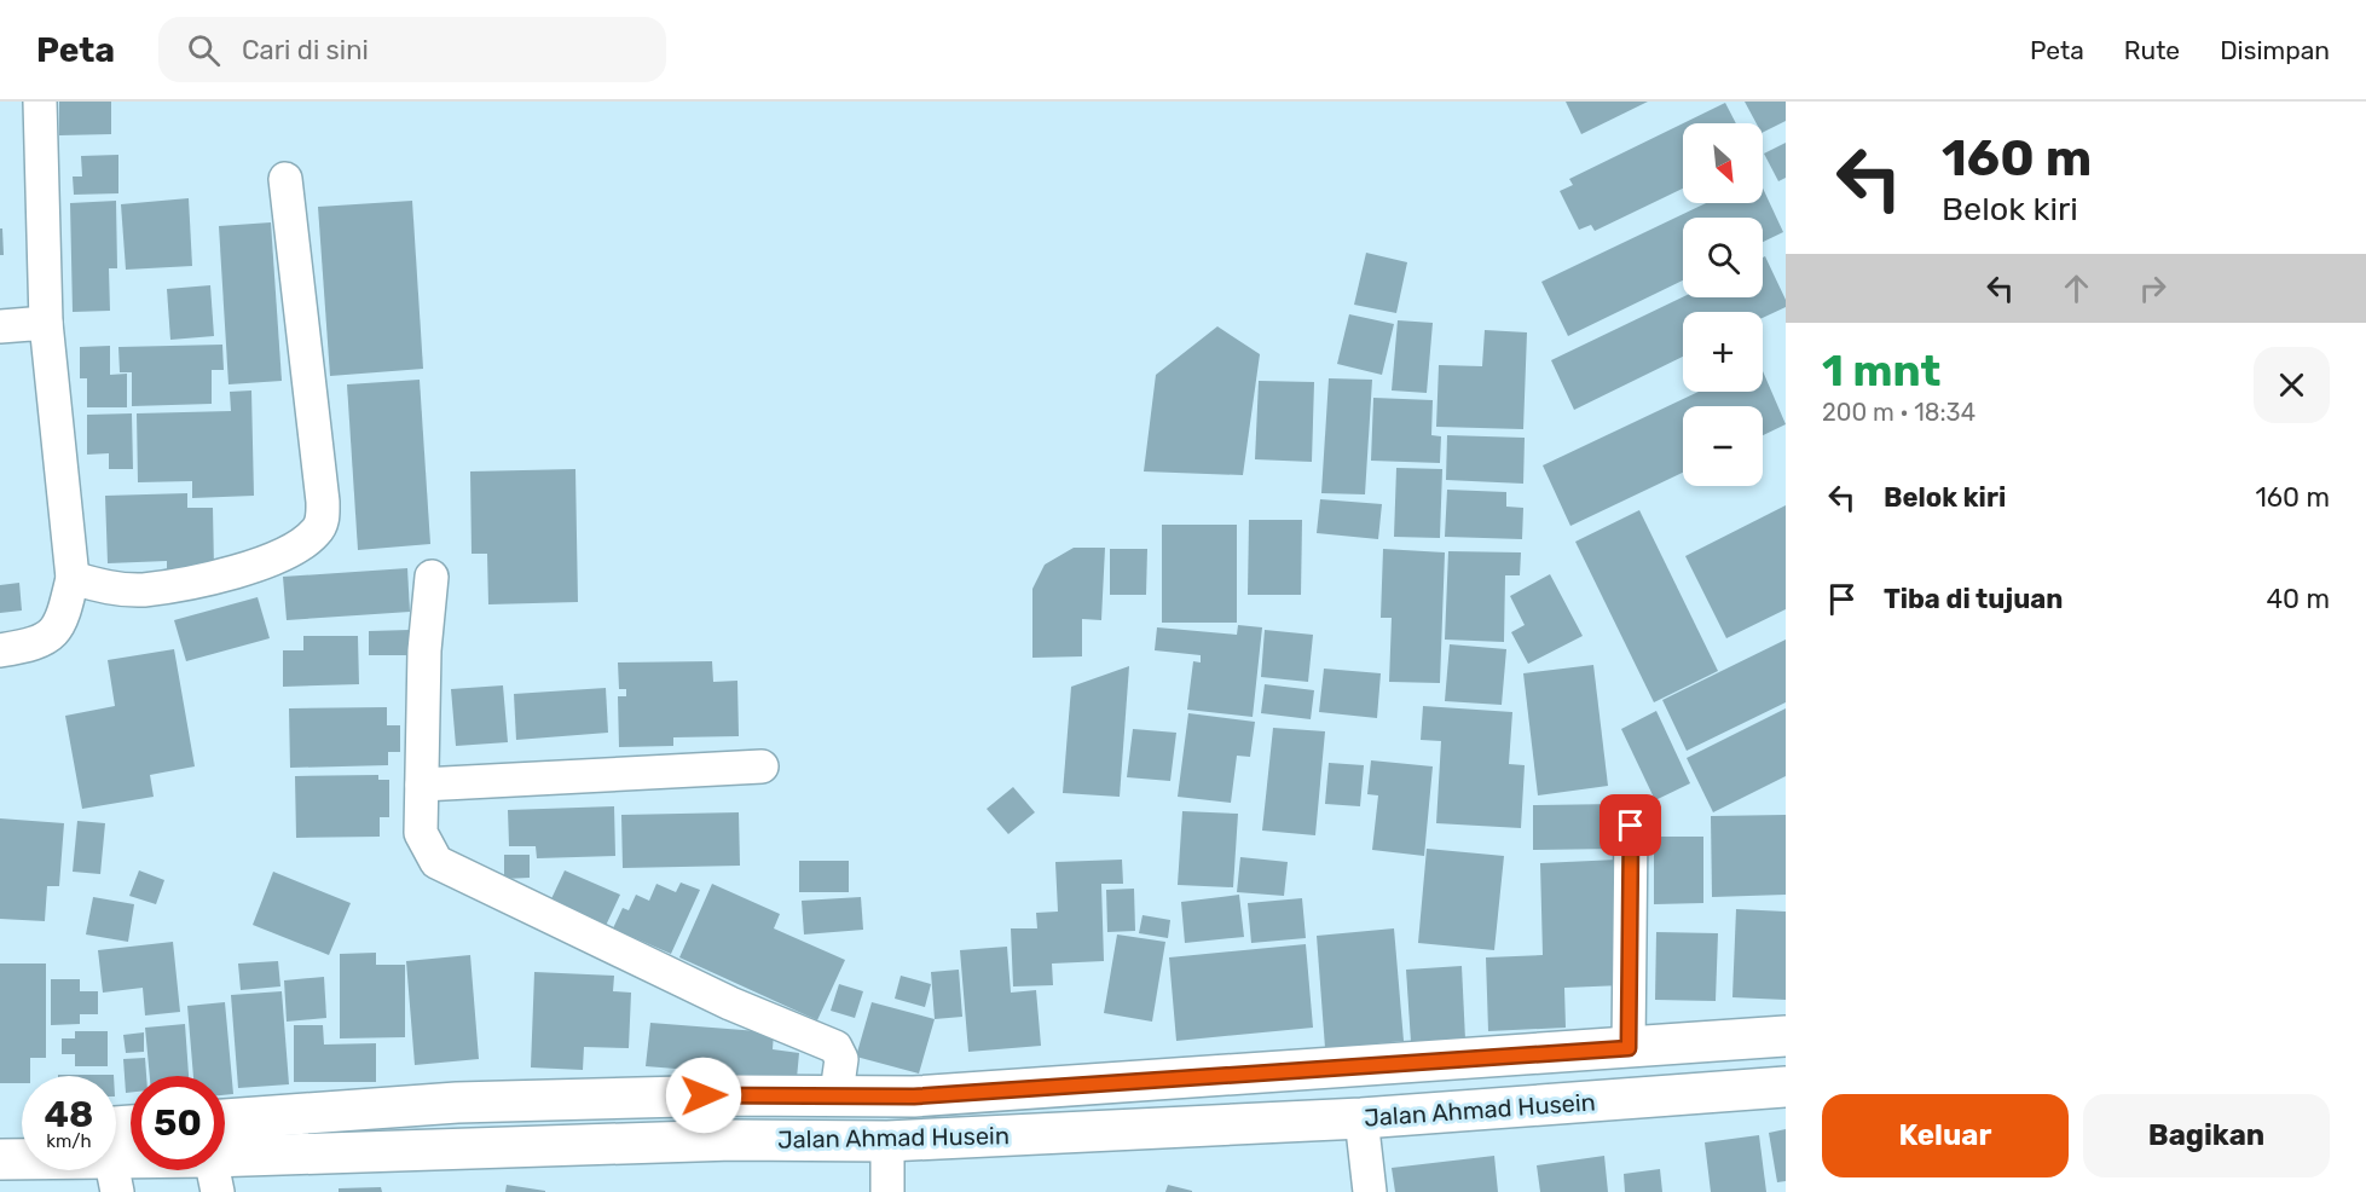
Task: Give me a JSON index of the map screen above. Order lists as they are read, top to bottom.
{
  "streets": {
    "main road": ["Jalan Ahmad Husein"]
  },
  "north": "bottom right",
  "page": {
    "header": "Peta",
    "search": "Cari di sini",
    "nav": ["Peta", "Rute", "Disimpan"],
    "turn": ["160 m", "Belok kiri"],
    "map_buttons": ["+", "−"],
    "heading": ["1 mnt", "200 m · 18:34"],
    "list": [
      {
        "name": "Belok kiri",
        "value": "160 m"
      },
      {
        "name": "Tiba di tujuan",
        "value": "40 m"
      }
    ],
    "speed": "48 km/h",
    "limit": "50",
    "buttons": ["Keluar", "Bagikan"]
  }
}
